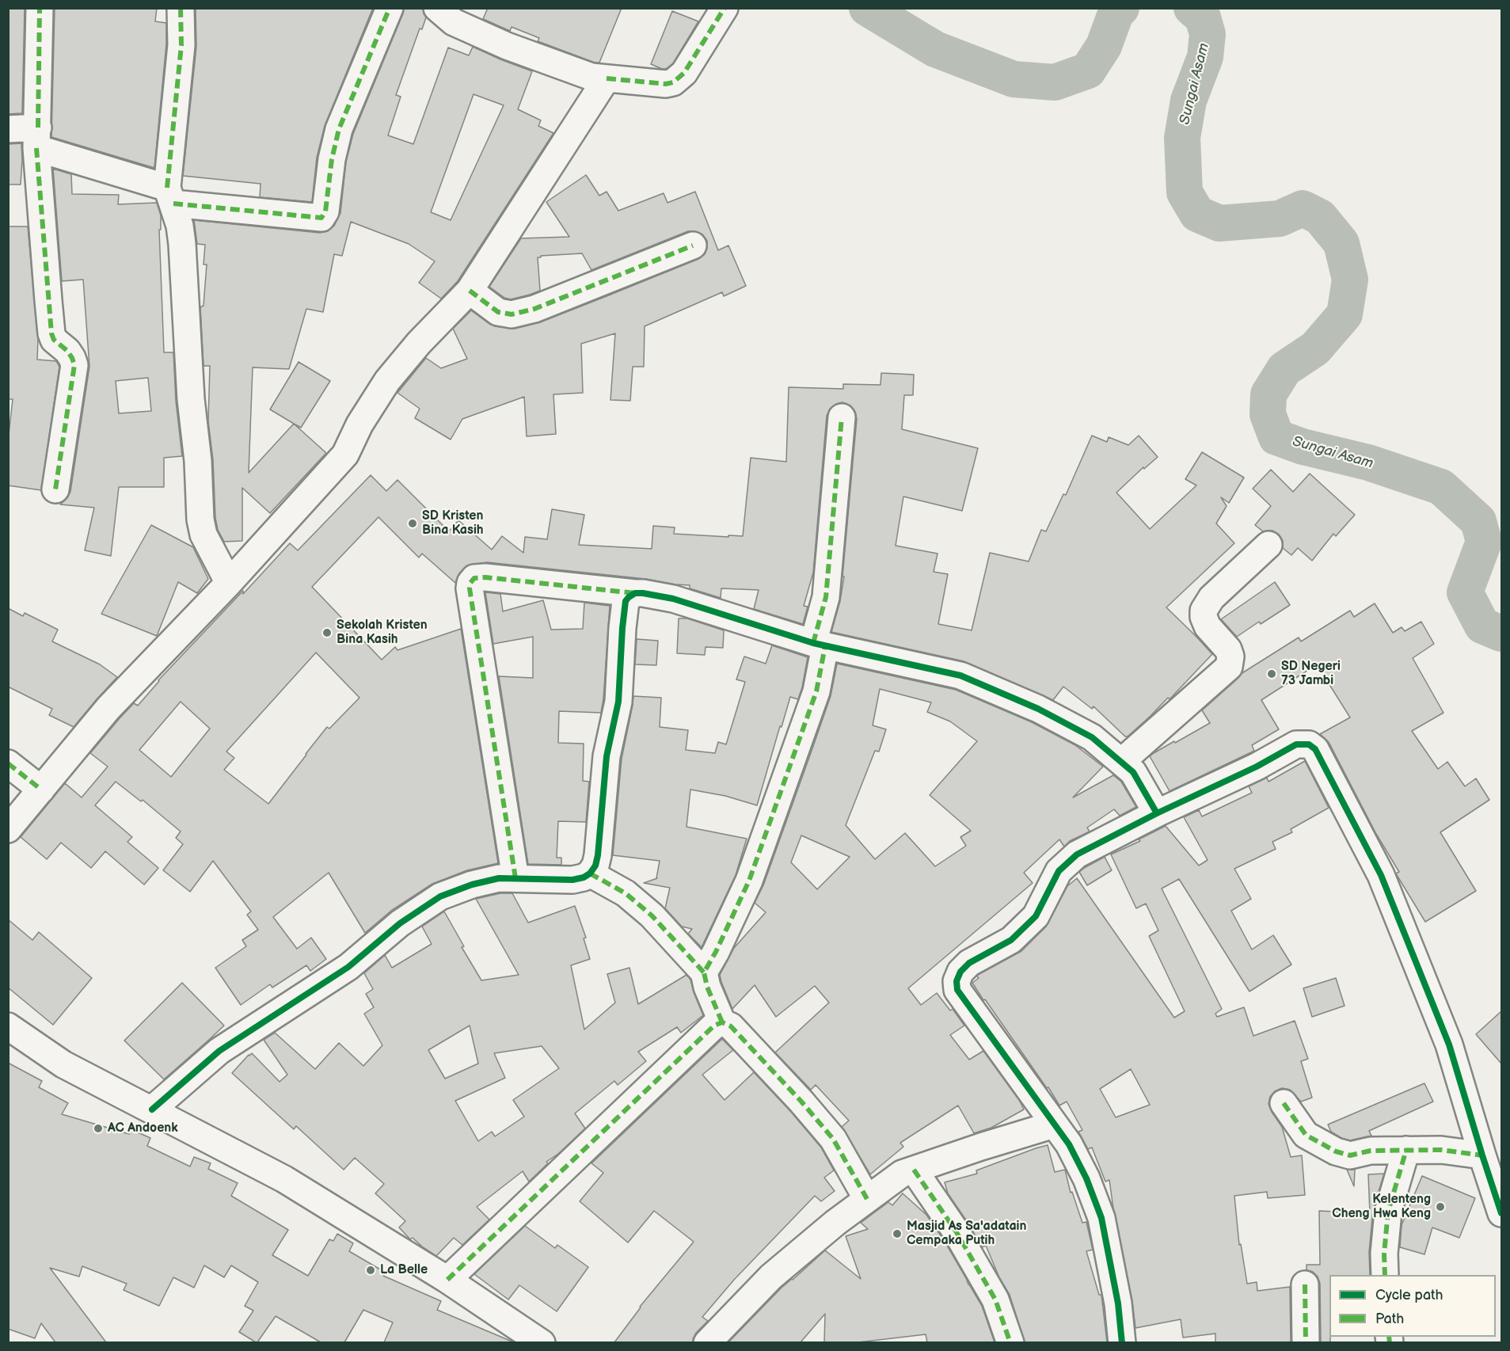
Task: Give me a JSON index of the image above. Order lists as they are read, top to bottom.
{
  "water": ["Sungai Asam"],
  "places": [
    "SD Kristen Bina Kasih",
    "Sekolah Kristen Bina Kasih",
    "SD Negeri 73 Jambi",
    "AC Andoenk",
    "Kelenteng Cheng Hwa Keng",
    "Masjid As Sa'adatain Cempaka Putih",
    "La Belle"
  ],
  "legend": ["Cycle path", "Path"]
}
